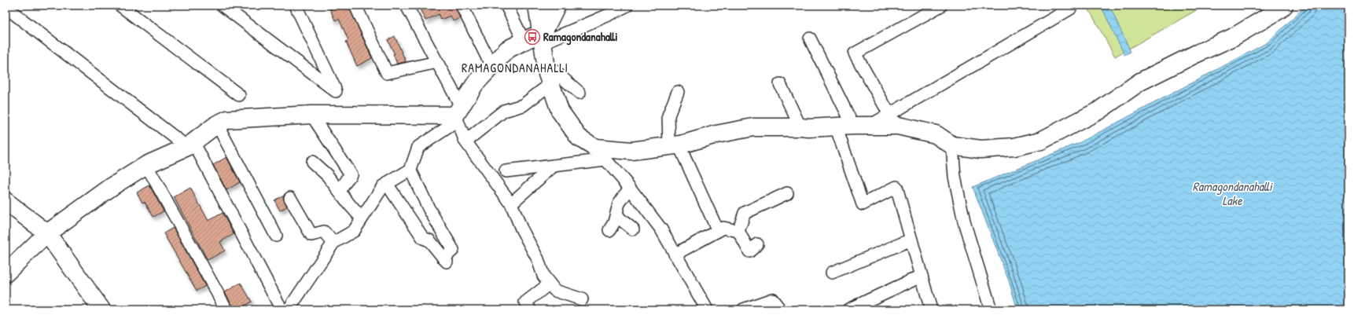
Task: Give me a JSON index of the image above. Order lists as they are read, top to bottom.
{
  "districts": ["RAMAGONDANAHALLI"],
  "water": ["Ramagondanahalli Lake"],
  "places": {
    "bus stop": ["Ramagondanahalli"]
  }
}
